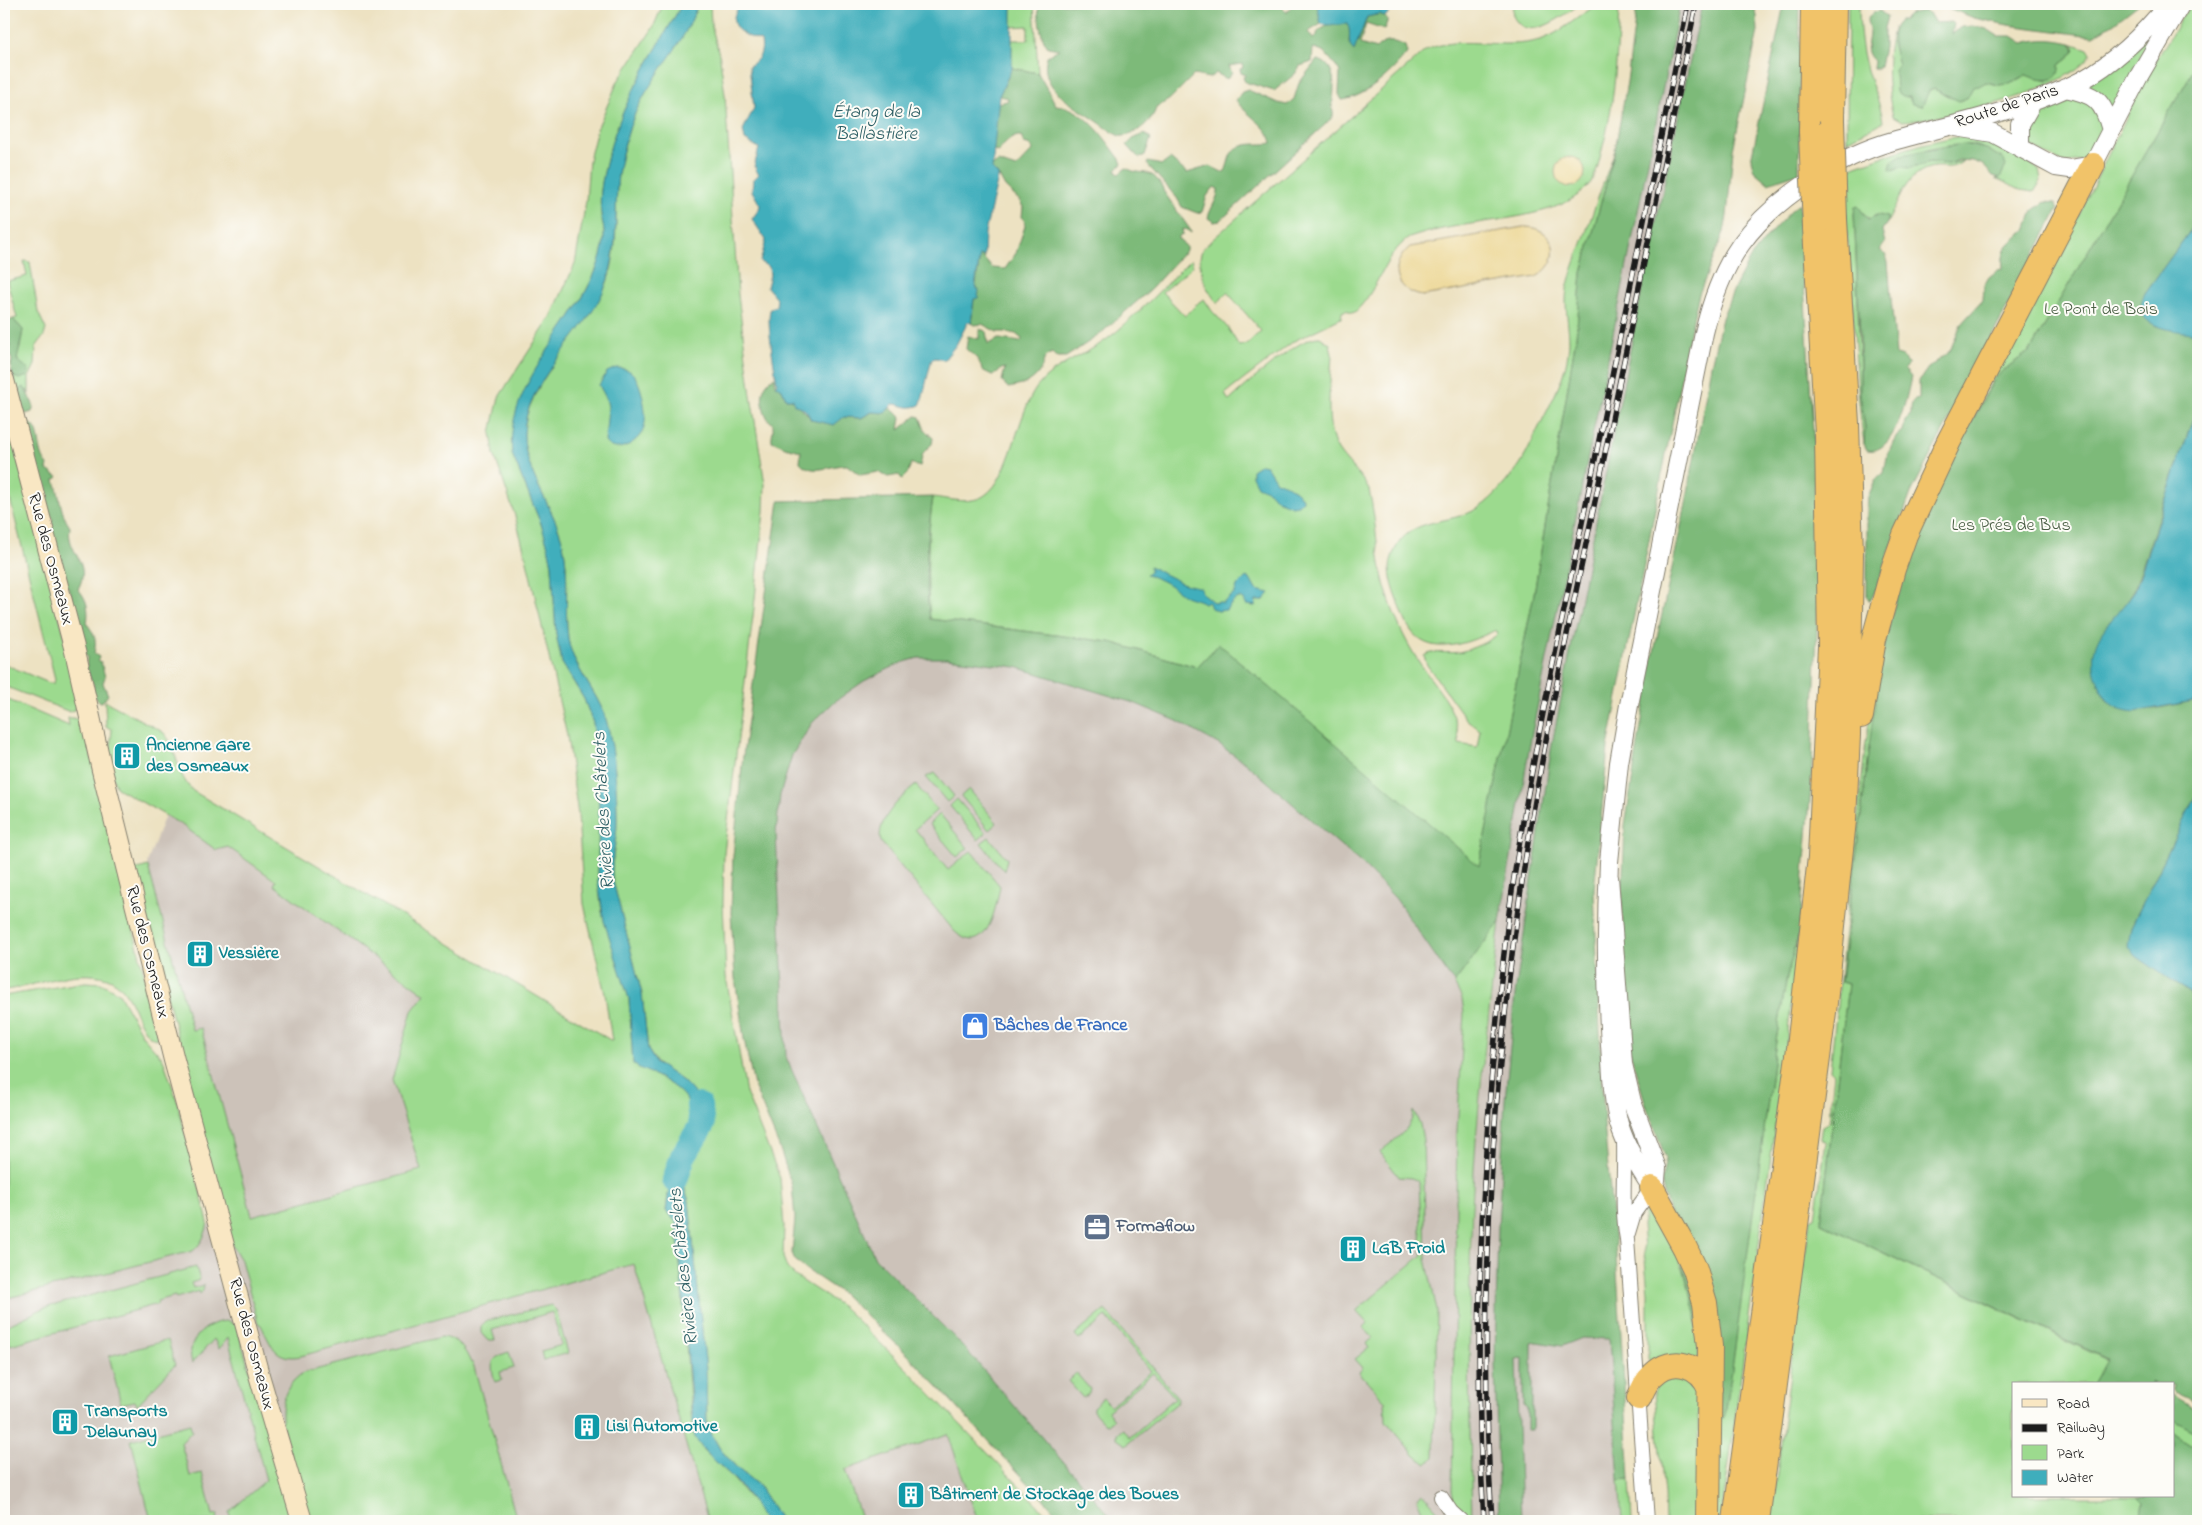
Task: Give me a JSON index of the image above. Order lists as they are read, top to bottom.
{
  "streets": {
    "main road": ["Rue des Osmeaux"],
    "street": ["Route de Paris"]
  },
  "water": ["Étang de la Ballastière", "Rivière des Châtelets"],
  "parks": ["Le Pont de Bois", "Les Prés de Bus"],
  "places": {
    "building": [
      "Ancienne Gare des Osmeaux",
      "Vessière",
      "LGB Froid",
      "Transports Delaunay",
      "Lisi Automotive",
      "Bâtiment de Stockage des Boues"
    ],
    "shop": ["Bâches de France"],
    "office": ["Formaflow"]
  },
  "legend": [
    "Road",
    "Railway",
    "Park",
    "Water"
  ]
}
